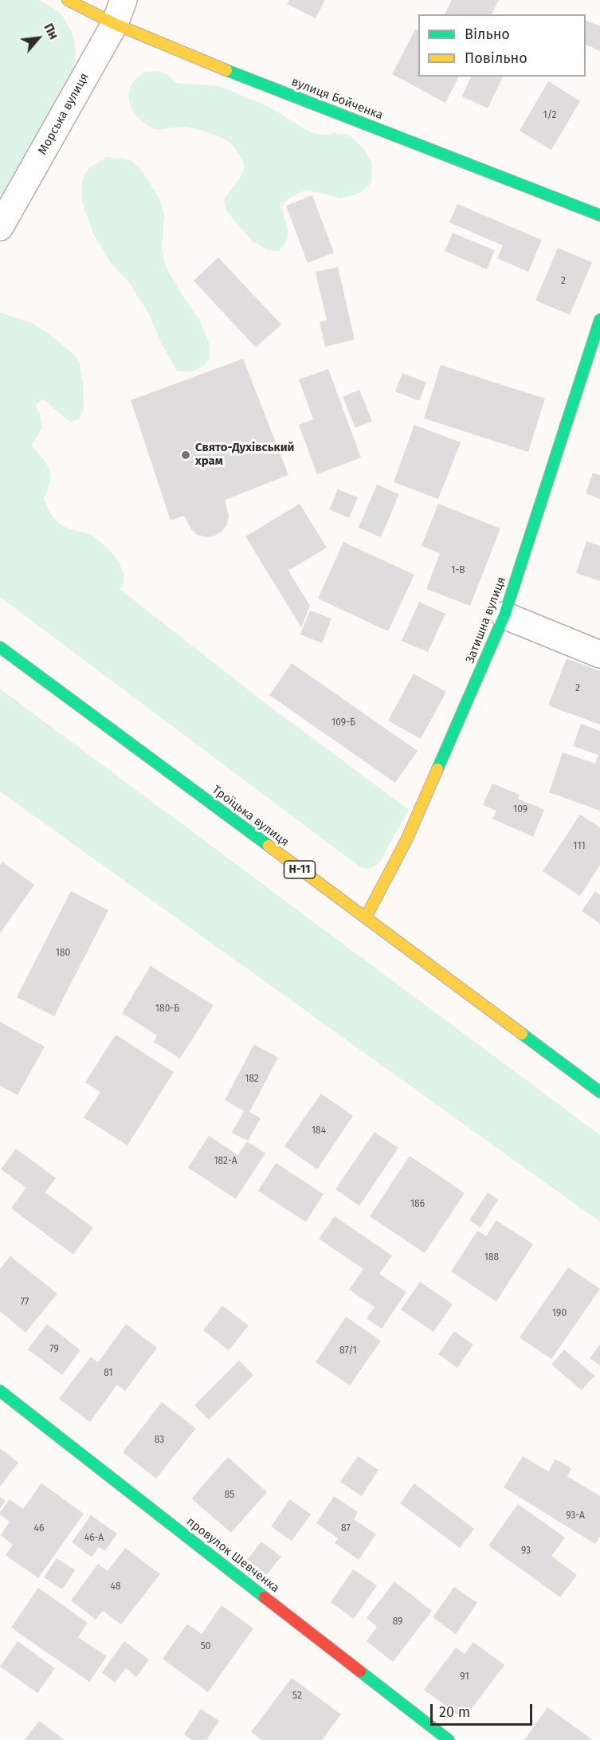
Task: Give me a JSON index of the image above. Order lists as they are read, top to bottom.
{
  "streets": {
    "street": [
      "вулиця Бойченка",
      "Морська вулиця",
      "Затишна вулиця",
      "Троїцька вулиця",
      "Н-11",
      "провулок Шевченка"
    ]
  },
  "crossings": [
    ["вулиця Бойченка", "Морська вулиця"],
    ["Затишна вулиця", "Троїцька вулиця"]
  ],
  "places": ["Свято-Духівський храм"],
  "house_numbers": [
    "1/2",
    "2",
    "1-В",
    "2",
    "109-Б",
    "109",
    "111",
    "180",
    "180-Б",
    "182",
    "184",
    "182-А",
    "186",
    "188",
    "77",
    "190",
    "79",
    "87/1",
    "81",
    "83",
    "85",
    "93-А",
    "46",
    "87",
    "46-А",
    "93",
    "48",
    "89",
    "50",
    "91",
    "52"
  ],
  "legend": ["Вільно", "Повільно"],
  "scale_bar": "20 m",
  "north": "top right"
}
